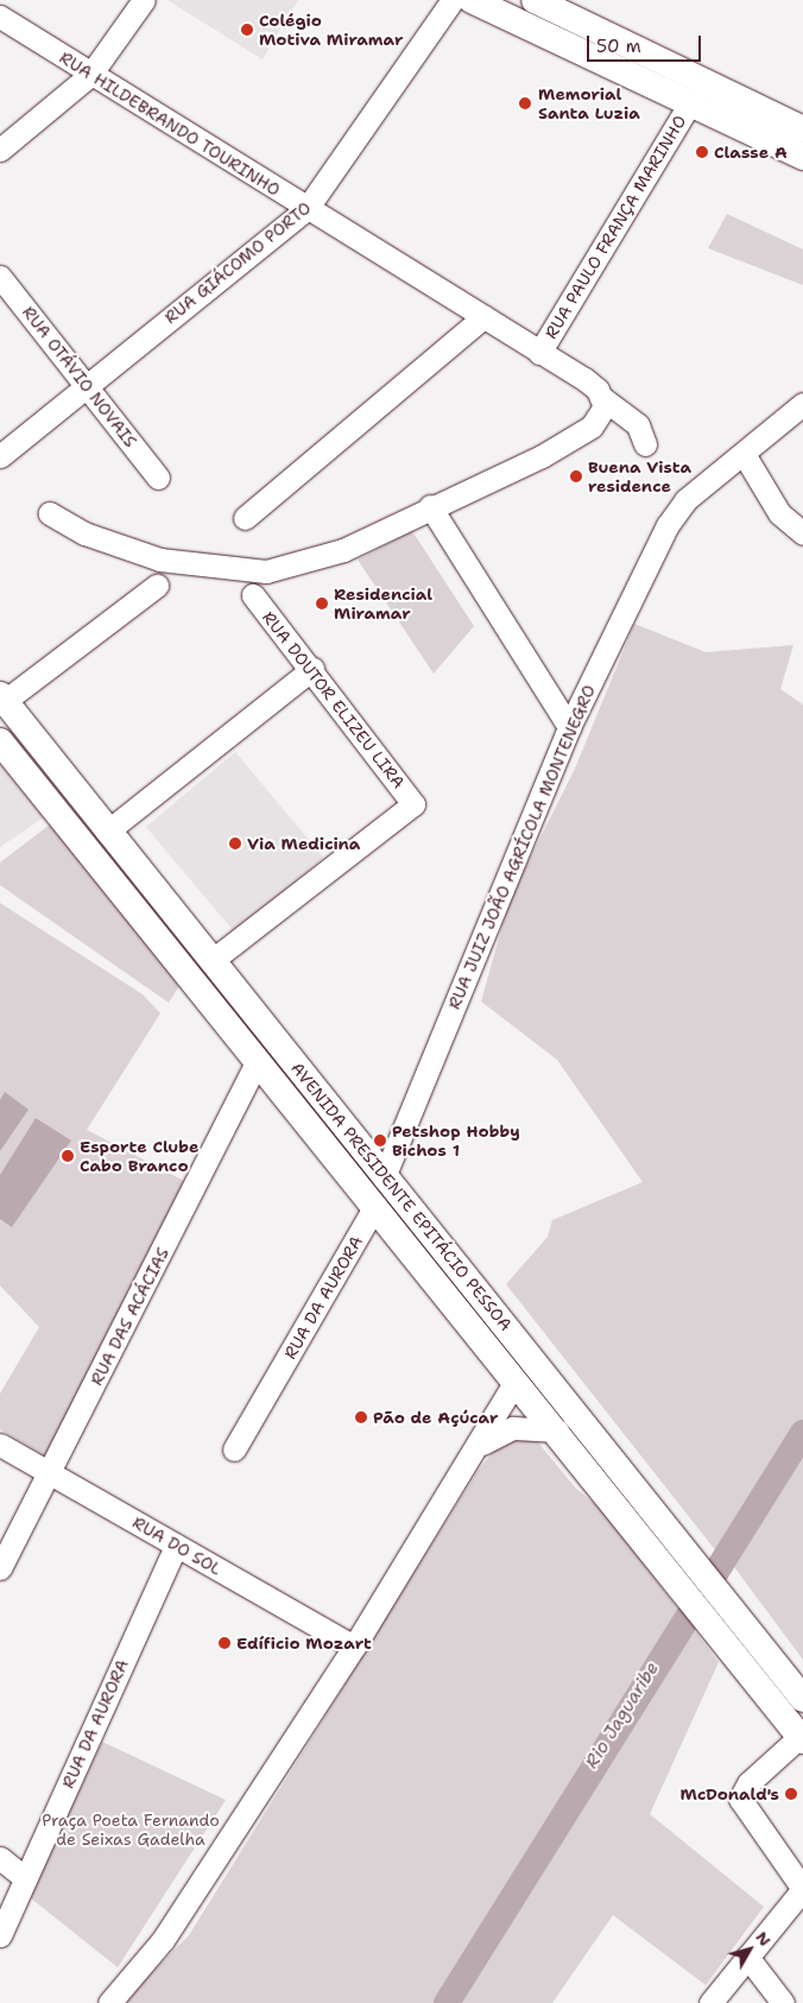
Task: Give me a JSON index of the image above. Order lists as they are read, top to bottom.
{
  "streets": {
    "main road": ["AVENIDA PRESIDENTE EPITÁCIO PESSOA"],
    "street": [
      "RUA HILDEBRANDO TOURINHO",
      "RUA PAULO FRANÇA MARINHO",
      "RUA GIÁCOMO PORTO",
      "RUA OTÁVIO NOVAIS",
      "RUA DOUTOR ELIZEU LIRA",
      "RUA JUIZ JOÃO AGRÍCOLA MONTENEGRO",
      "RUA DA AURORA",
      "RUA DAS ACÁCIAS",
      "RUA DO SOL"
    ]
  },
  "crossings": [
    ["RUA HILDEBRANDO TOURINHO", "RUA PAULO FRANÇA MARINHO"],
    ["RUA HILDEBRANDO TOURINHO", "RUA GIÁCOMO PORTO"],
    ["RUA GIÁCOMO PORTO", "RUA OTÁVIO NOVAIS"],
    ["RUA DOUTOR ELIZEU LIRA", "AVENIDA PRESIDENTE EPITÁCIO PESSOA"],
    ["RUA JUIZ JOÃO AGRÍCOLA MONTENEGRO", "AVENIDA PRESIDENTE EPITÁCIO PESSOA"],
    ["AVENIDA PRESIDENTE EPITÁCIO PESSOA", "RUA DA AURORA"],
    ["AVENIDA PRESIDENTE EPITÁCIO PESSOA", "RUA DAS ACÁCIAS"],
    ["RUA DA AURORA", "RUA DO SOL"],
    ["RUA DAS ACÁCIAS", "RUA DO SOL"]
  ],
  "water": ["Rio Jaguaribe"],
  "parks": ["Praça Poeta Fernando de Seixas Gadelha"],
  "places": [
    "Colégio Motiva Miramar",
    "Memorial Santa Luzia",
    "Classe A",
    "Buena Vista residence",
    "Residencial Miramar",
    "Via Medicina",
    "Petshop Hobby Bichos 1",
    "Esporte Clube Cabo Branco",
    "Pão de Açúcar",
    "Edíficio Mozart",
    "McDonald's"
  ],
  "scale_bar": "50 m",
  "north": "top right"
}
